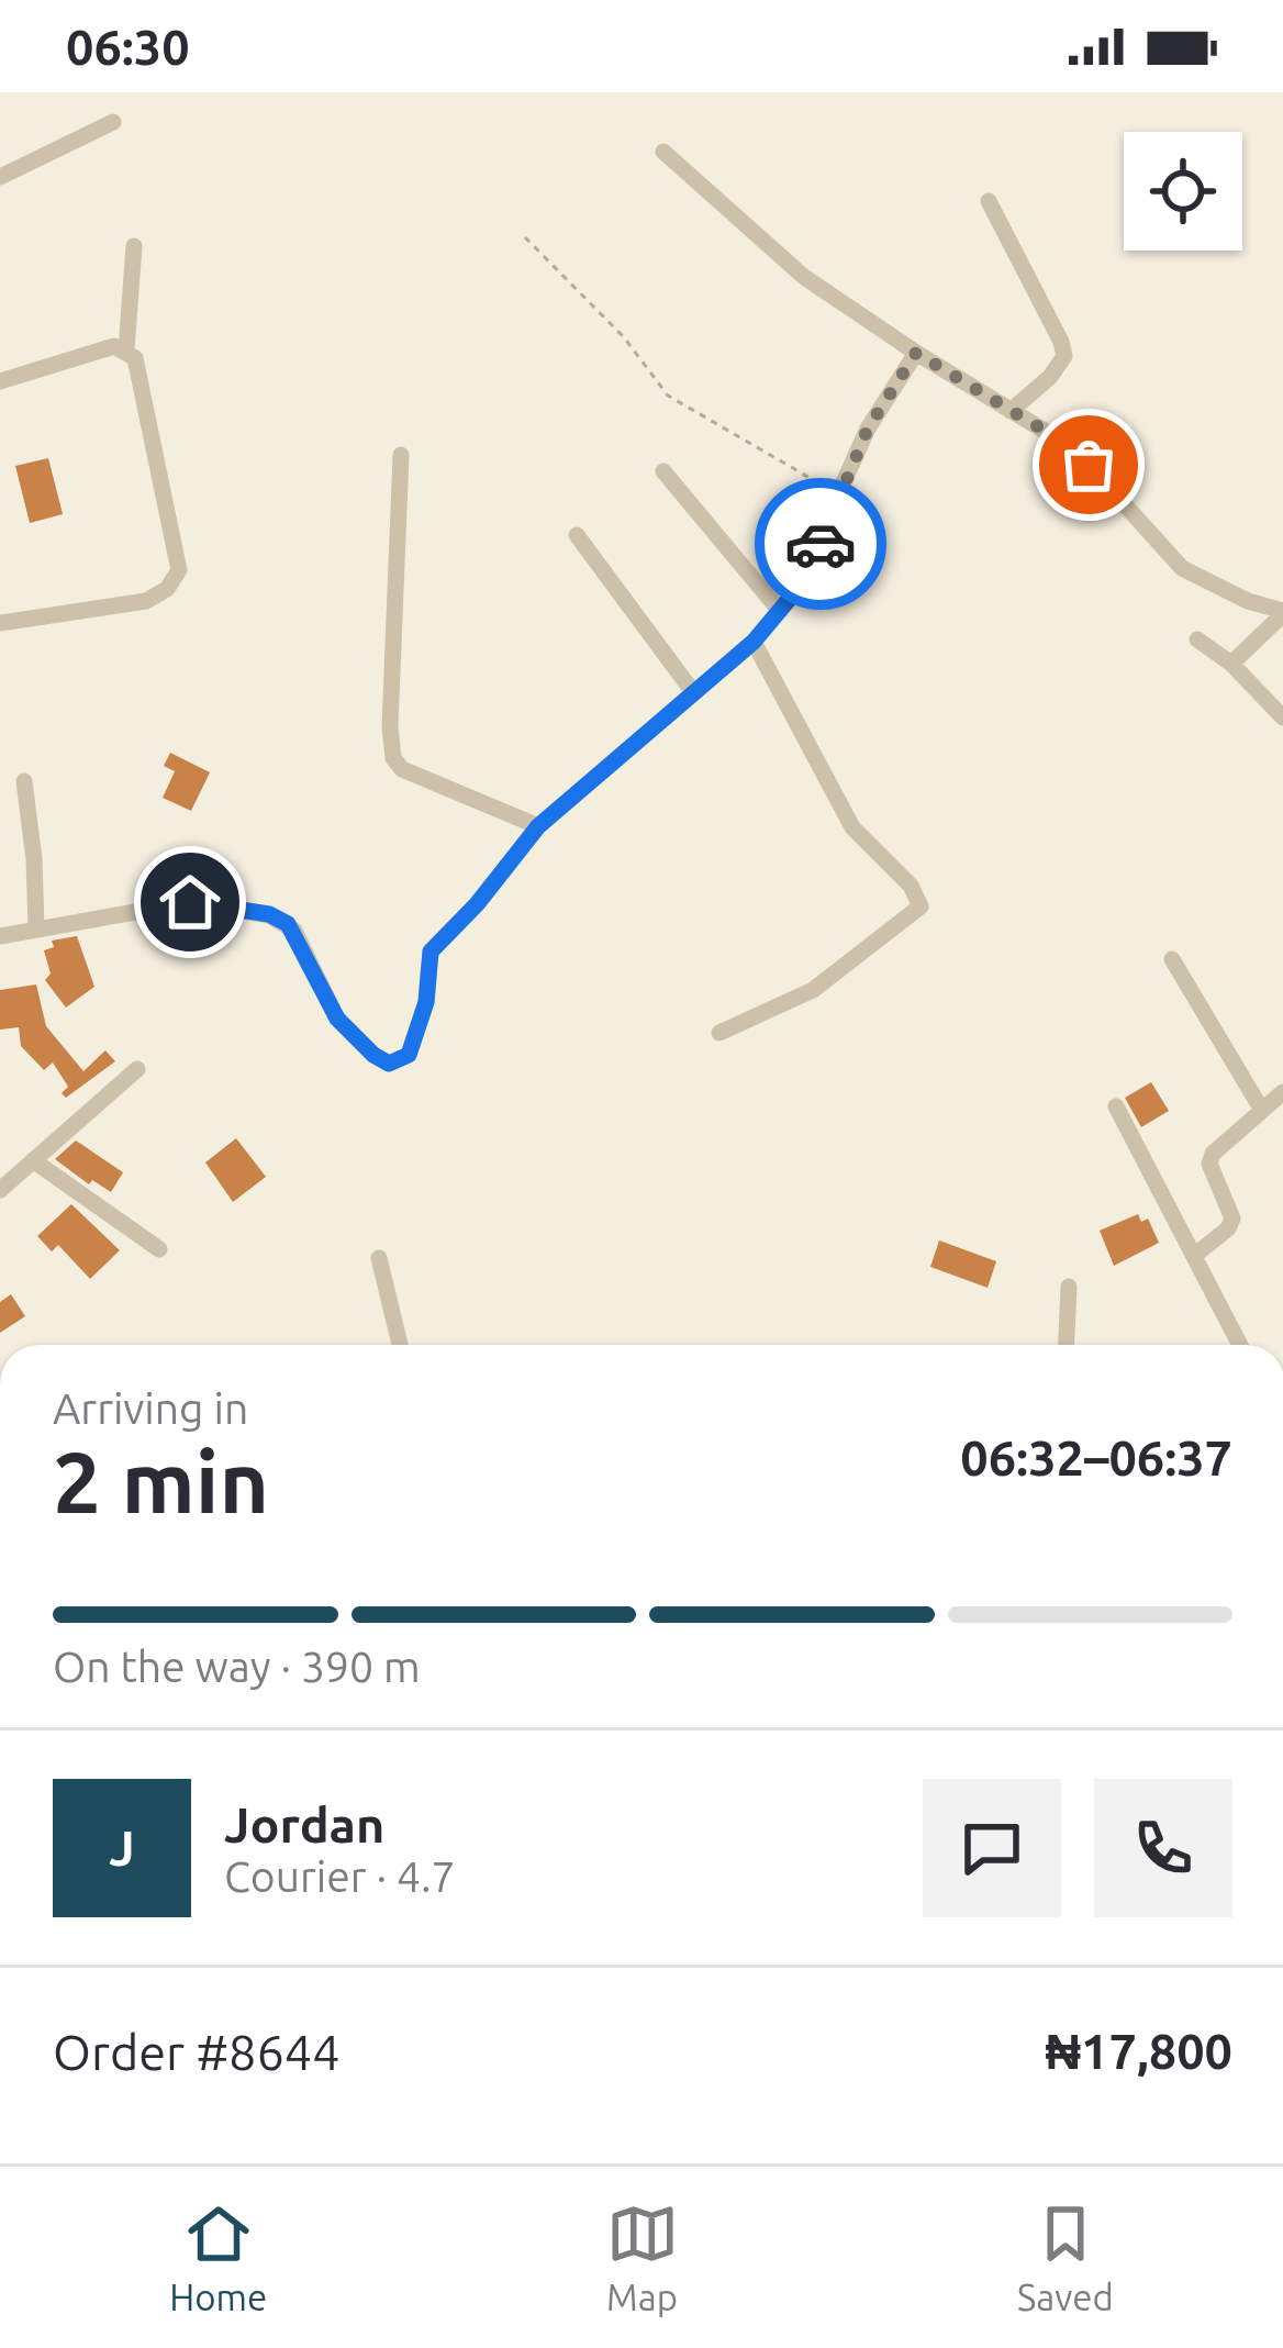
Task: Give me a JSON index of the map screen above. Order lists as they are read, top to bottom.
{
  "page": {
    "status": "06:30",
    "heading": ["2 min", "Arriving in", "06:32–06:37"],
    "panel": [
      "Jordan",
      "Courier · 4.7",
      "Order #8644",
      "₦17,800"
    ],
    "bar": "On the way · 390 m",
    "round": "J",
    "tabs": ["Home", "Map", "Saved"]
  }
}
